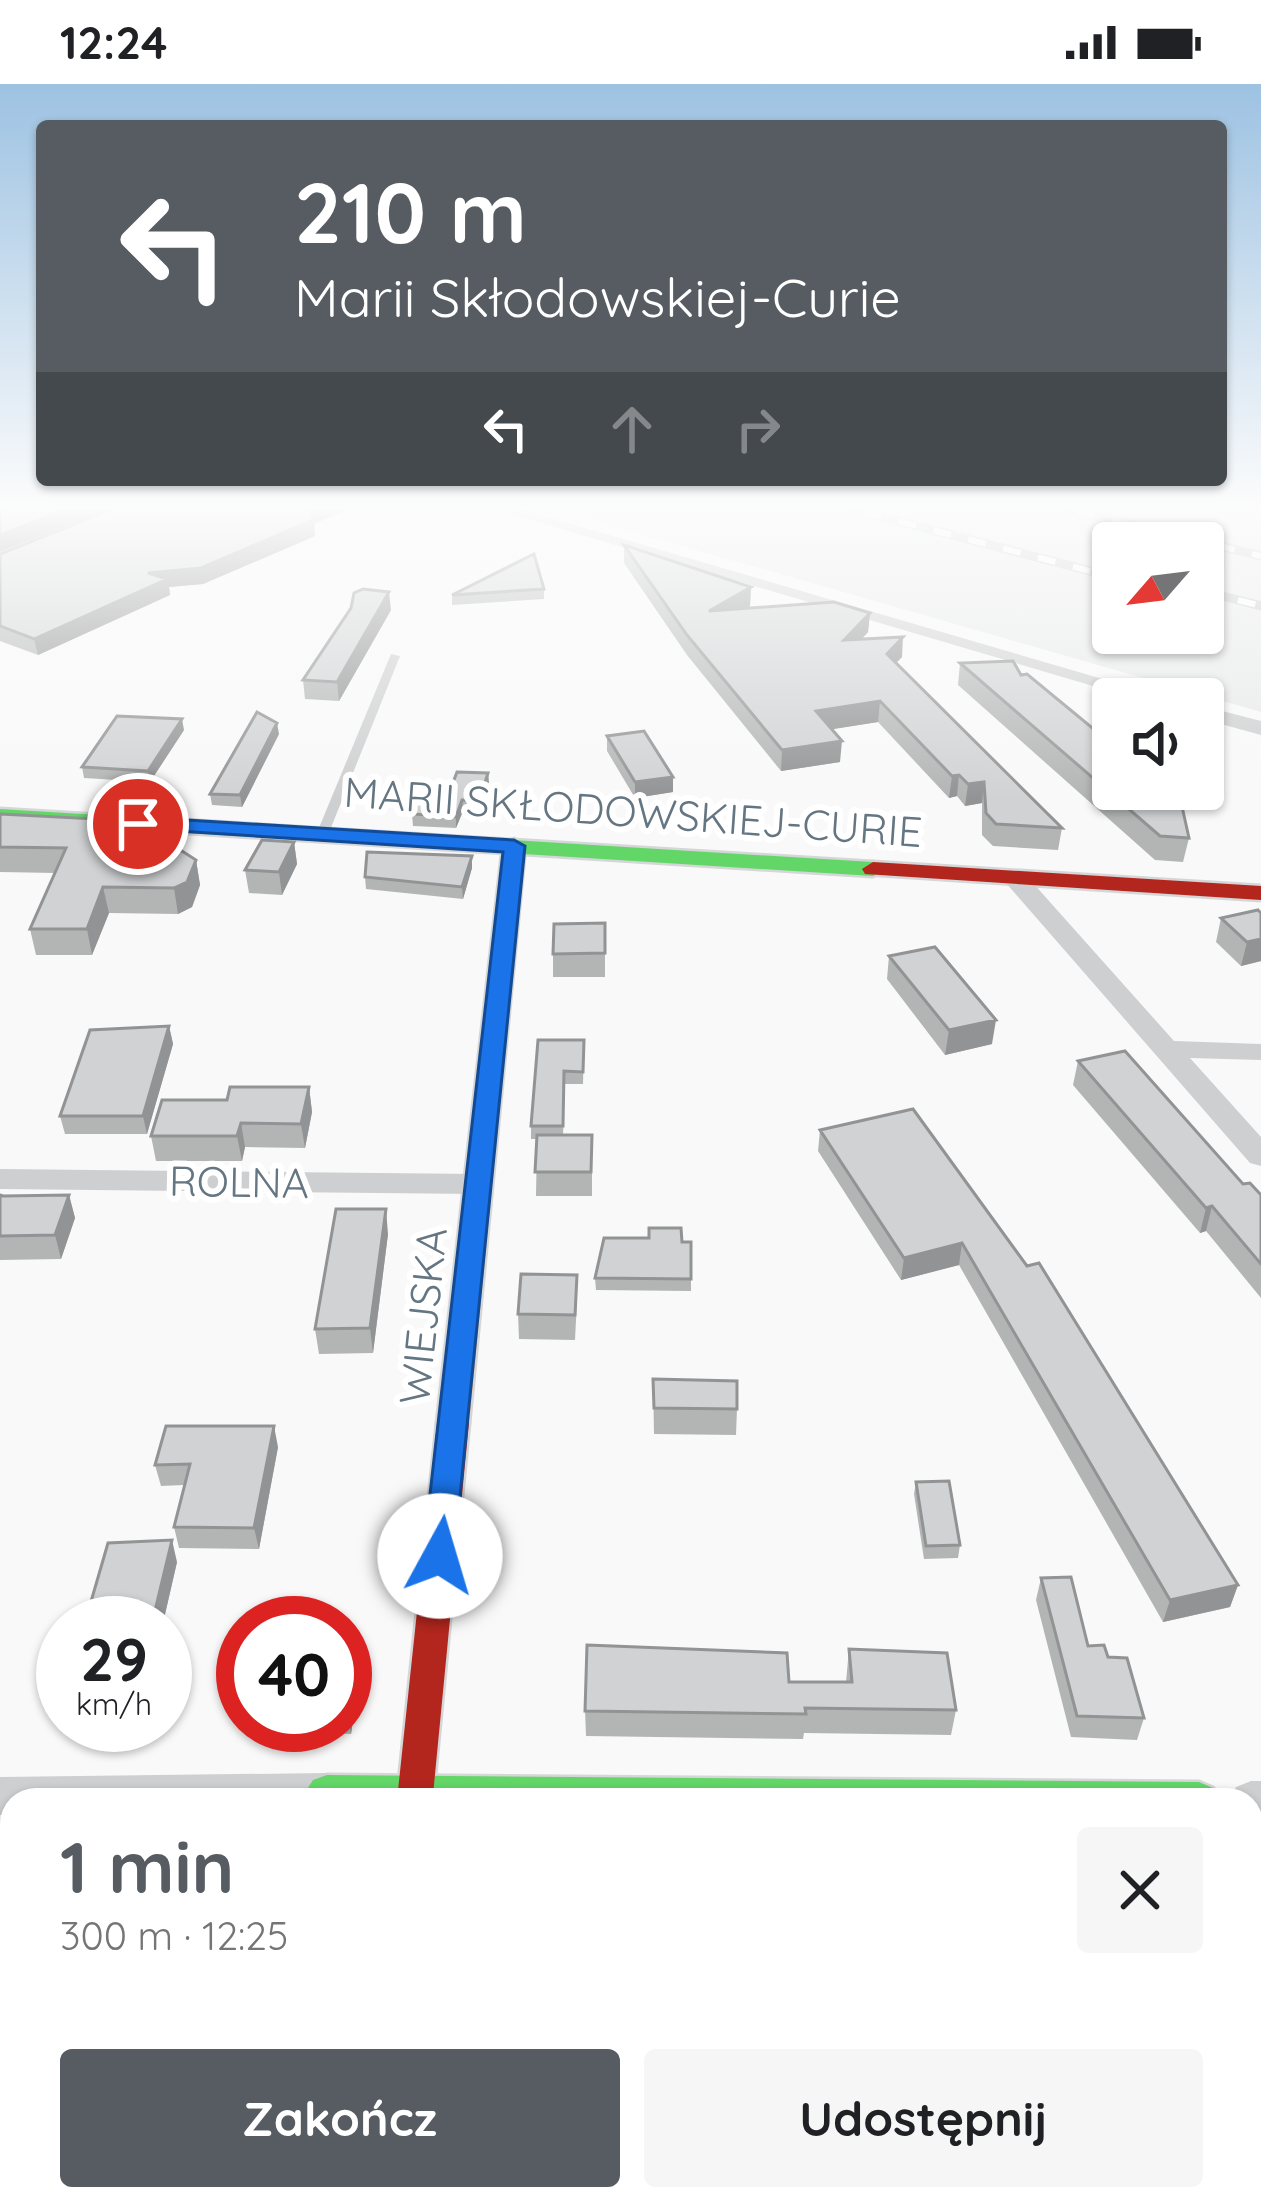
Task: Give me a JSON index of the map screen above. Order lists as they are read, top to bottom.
{
  "streets": {
    "street": ["MARII SKŁODOWSKIEJ-CURIE", "ROLNA", "WIEJSKA"]
  },
  "crossings": [
    ["MARII SKŁODOWSKIEJ-CURIE", "WIEJSKA"],
    ["ROLNA", "WIEJSKA"]
  ],
  "north": "bottom left",
  "page": {
    "status": "12:24",
    "turn": ["210 m", "Marii Skłodowskiej-Curie"],
    "speed": "29 km/h",
    "limit": "40",
    "heading": ["1 min", "300 m · 12:25"],
    "buttons": ["Zakończ", "Udostępnij"]
  }
}
